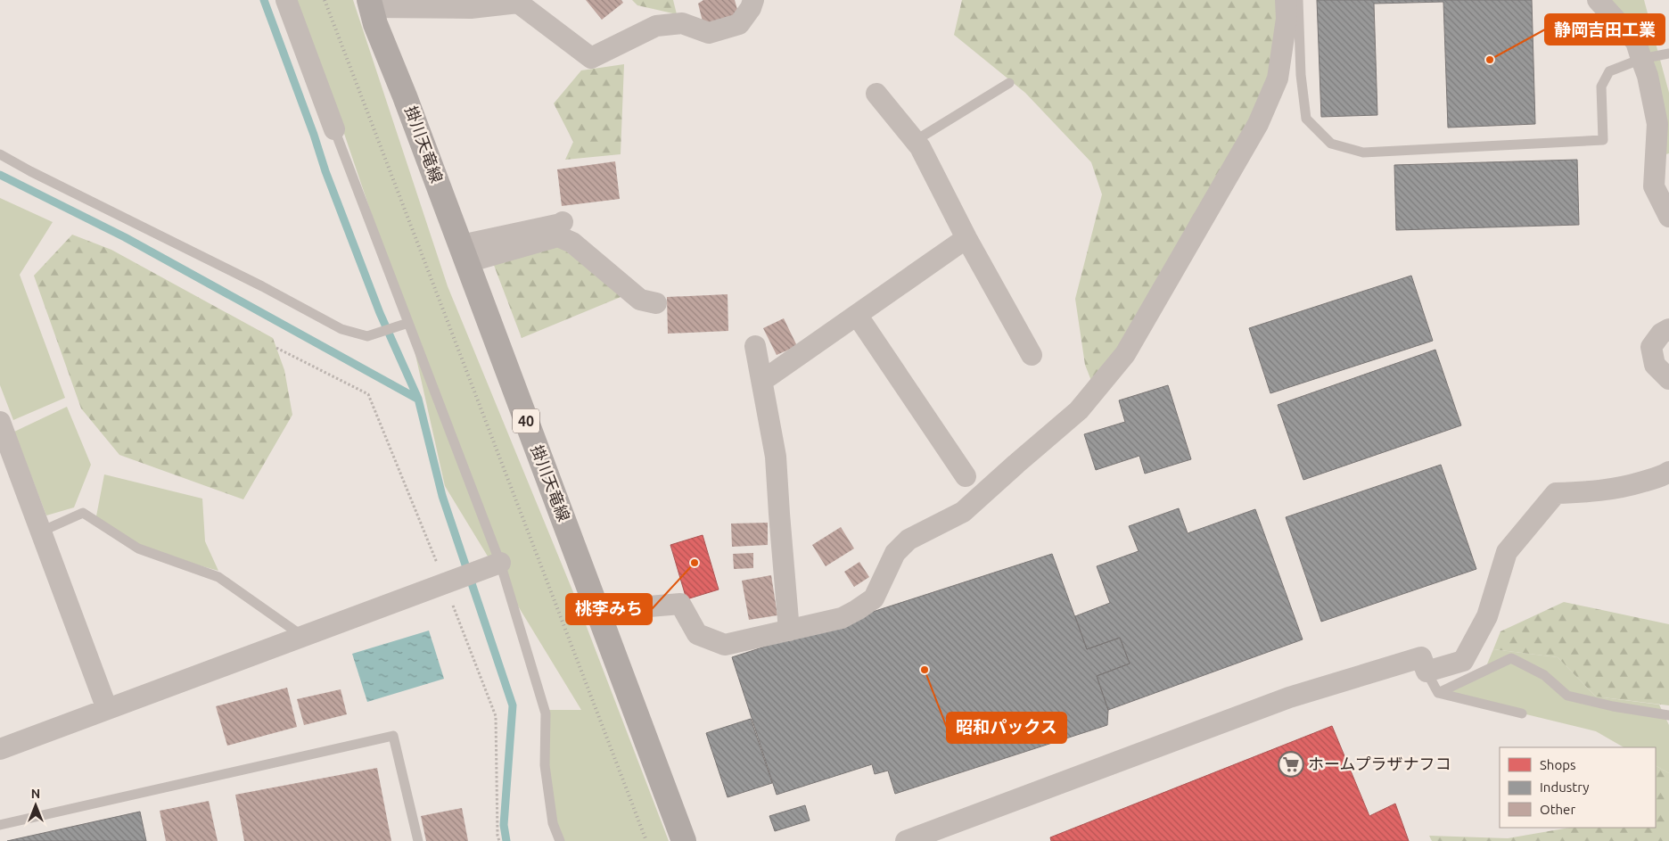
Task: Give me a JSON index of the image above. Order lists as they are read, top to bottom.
{
  "streets": {
    "main road": ["掛川天竜線", "40"]
  },
  "places": {
    "other": ["静岡吉田工業", "桃李みち", "昭和パックス"],
    "supermarket": ["ホームプラザナフコ"]
  },
  "legend": ["Shops", "Industry", "Other"],
  "north": "top"
}
